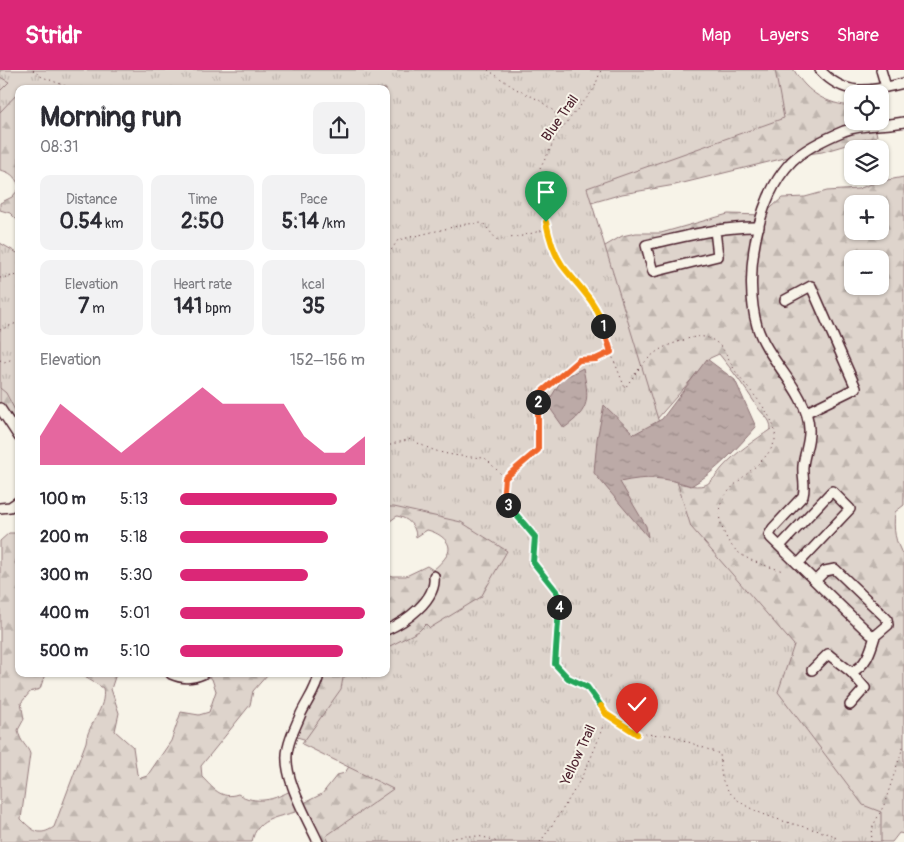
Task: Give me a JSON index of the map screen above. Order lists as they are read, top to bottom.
{
  "streets": {
    "path": ["Blue Trail", "Yellow Trail"]
  },
  "page": {
    "header": "Stridr",
    "nav": ["Map", "Layers", "Share"],
    "map_buttons": ["+", "−"],
    "heading": ["Morning run", "08:31"],
    "stats": [
      ["Distance", "0.54 km"],
      ["Time", "2:50"],
      ["Pace", "5:14 /km"],
      ["Elevation", "7 m"],
      ["Heart rate", "141 bpm"],
      ["kcal", "35"]
    ],
    "pins": [
      "1",
      "2",
      "3",
      "4"
    ],
    "chart": ["Elevation", "152–156 m"],
    "list": [
      {
        "name": "100 m",
        "note": "5:13"
      },
      {
        "name": "200 m",
        "note": "5:18"
      },
      {
        "name": "300 m",
        "note": "5:30"
      },
      {
        "name": "400 m",
        "note": "5:01"
      },
      {
        "name": "500 m",
        "note": "5:10"
      }
    ]
  }
}
